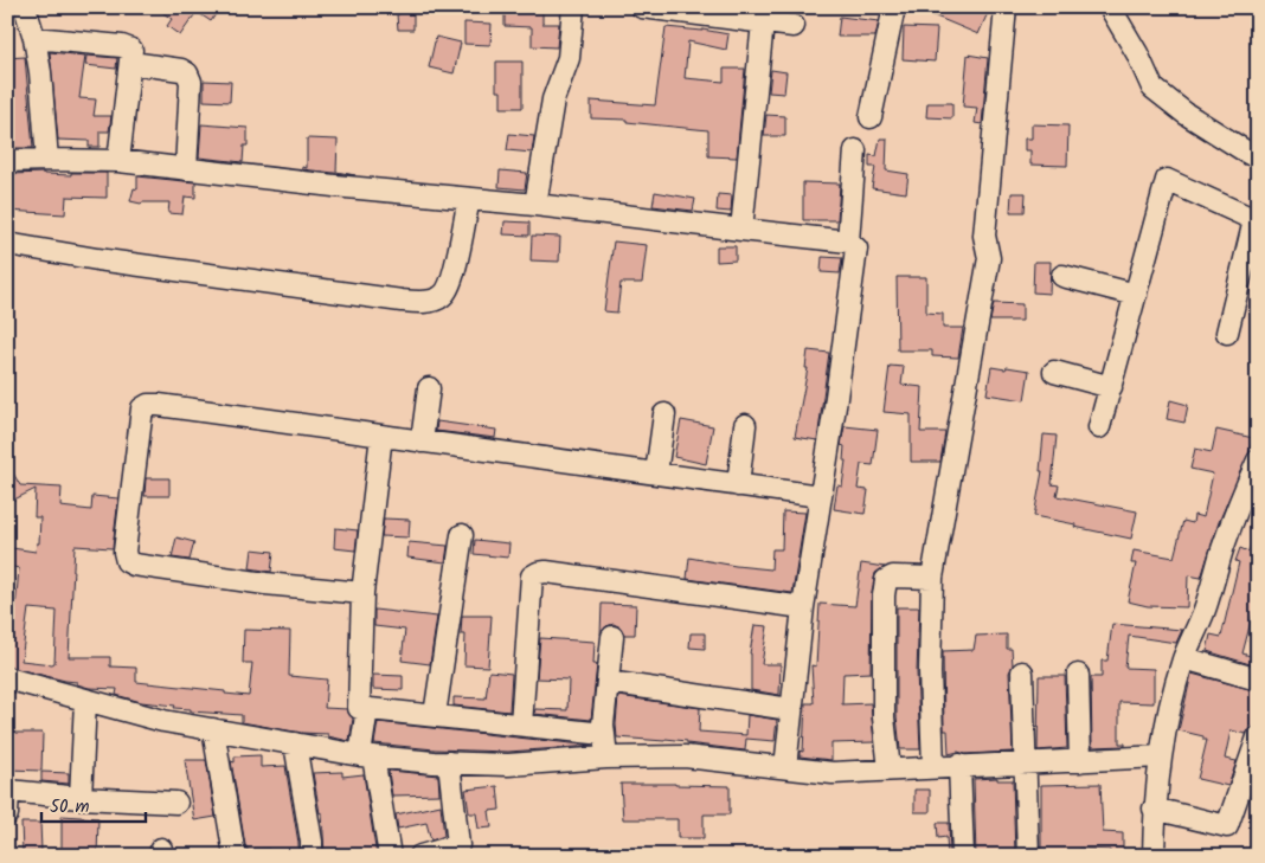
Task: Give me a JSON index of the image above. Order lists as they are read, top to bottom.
{
  "scale_bar": "50 m"
}
